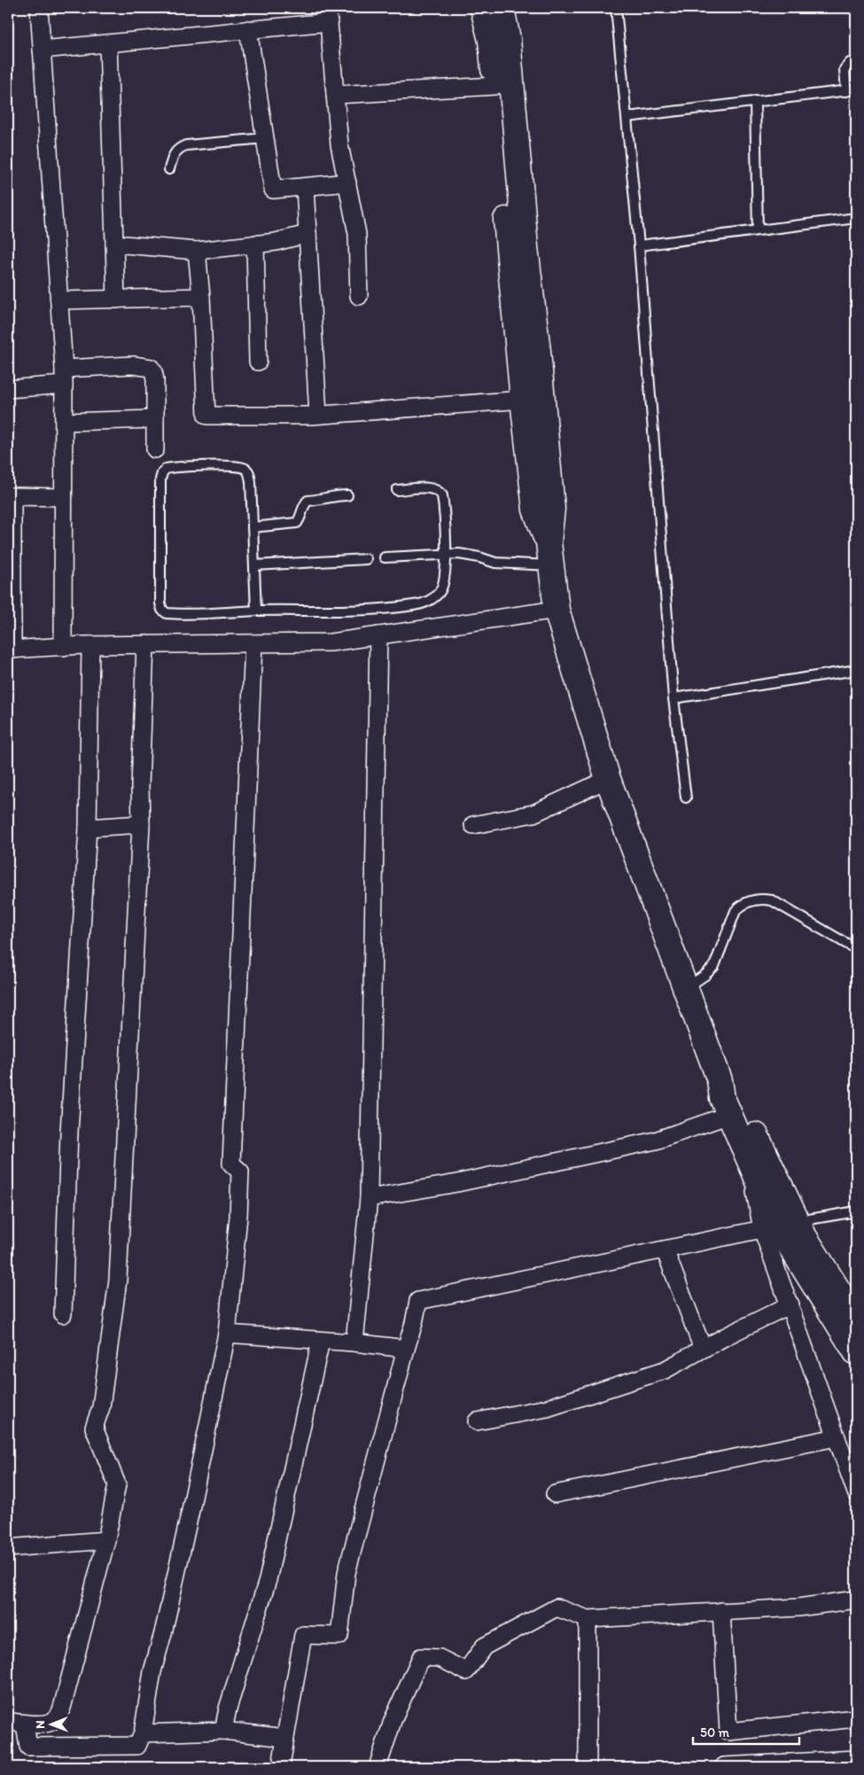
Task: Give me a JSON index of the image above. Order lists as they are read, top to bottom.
{
  "scale_bar": "50 m",
  "north": "left"
}
